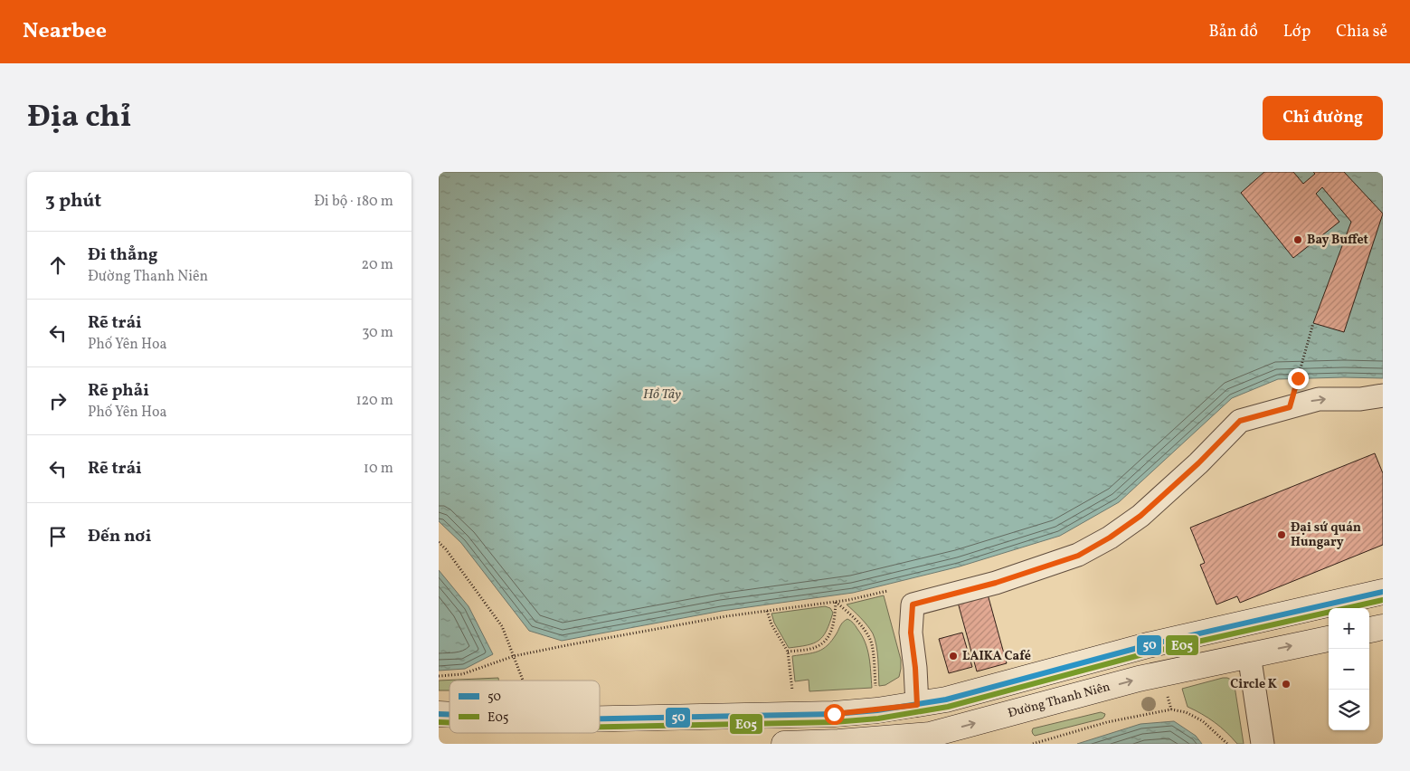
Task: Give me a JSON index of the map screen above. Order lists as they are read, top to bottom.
{
  "streets": {
    "main road": ["Đường Thanh Niên"]
  },
  "water": ["Hồ Tây"],
  "places": [
    "Bay Buffet",
    "Đại sứ quán Hungary",
    "LAIKA Café",
    "Circle K"
  ],
  "lines": ["transit line 50", "transit line E05"],
  "legend": ["50", "E05"],
  "page": {
    "header": "Nearbee",
    "nav": ["Bản đồ", "Lớp", "Chia sẻ"],
    "title": "Địa chỉ",
    "buttons": "Chỉ đường",
    "heading": ["3 phút", "Đi bộ · 180 m"],
    "list": [
      ["Đi thẳng", "Đường Thanh Niên", "20 m"],
      ["Rẽ trái", "Phố Yên Hoa", "30 m"],
      ["Rẽ phải", "Phố Yên Hoa", "120 m"],
      ["Rẽ trái", "10 m"],
      "Đến nơi"
    ],
    "map_buttons": ["+", "−"]
  }
}
